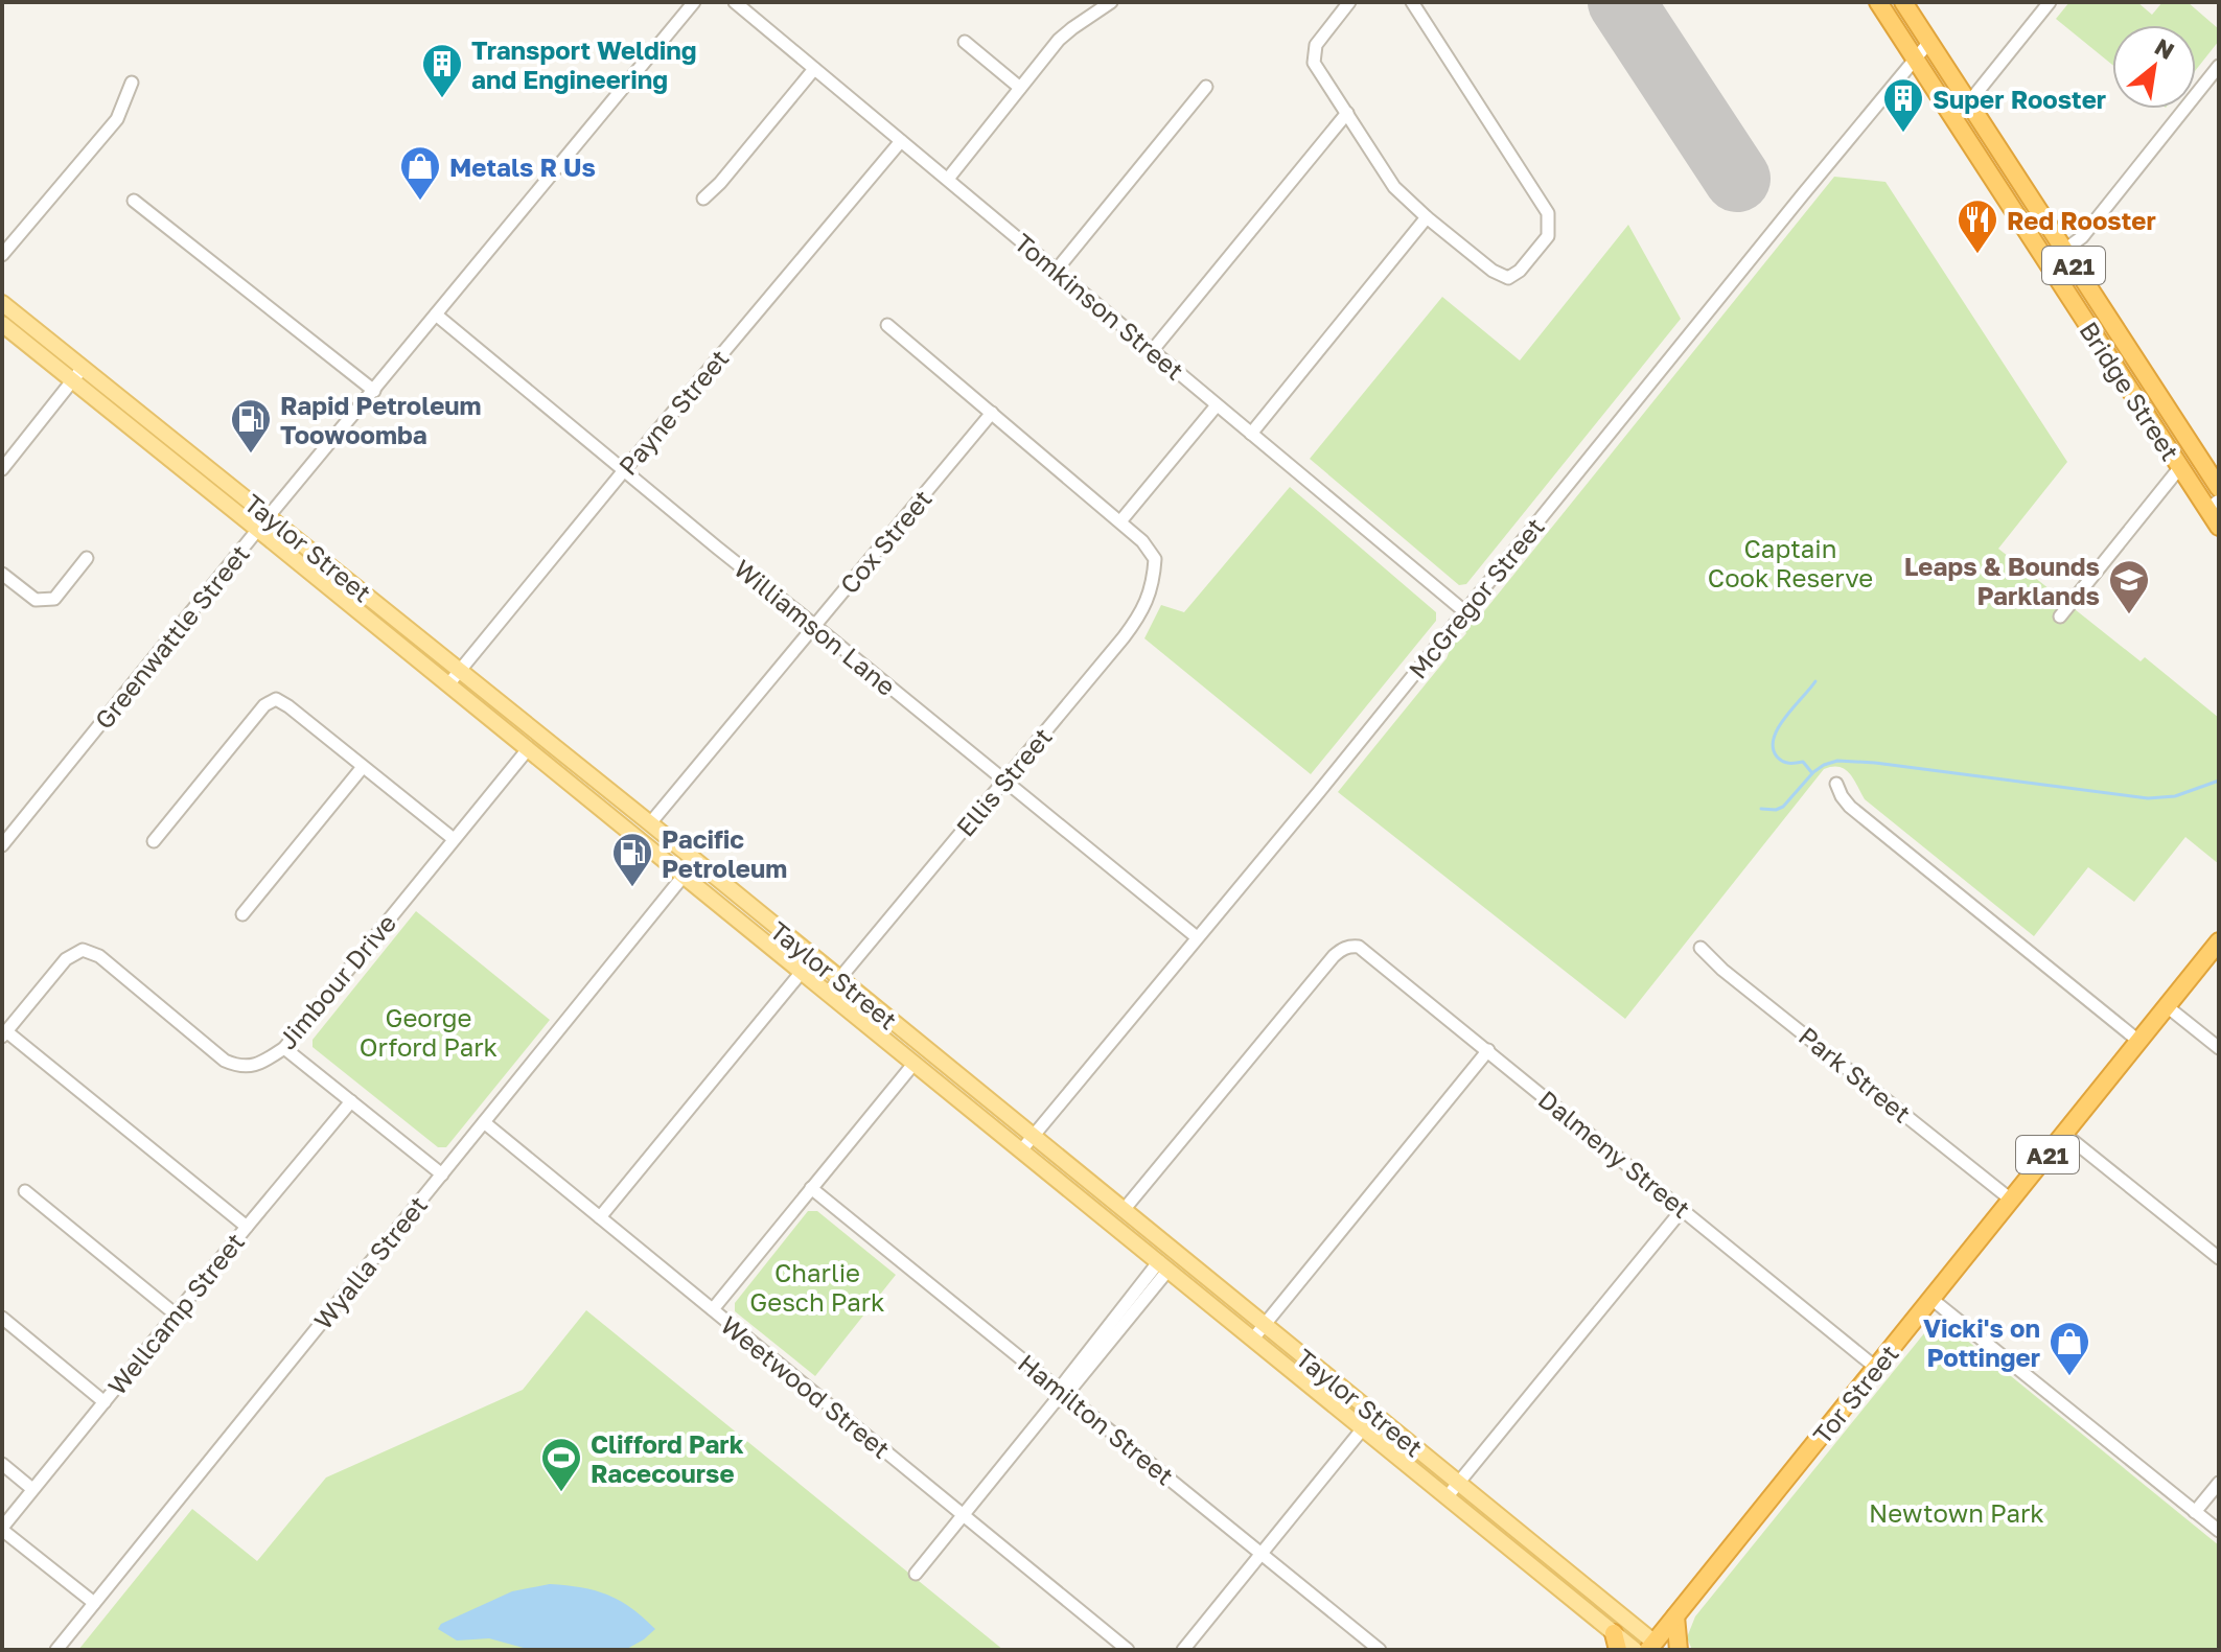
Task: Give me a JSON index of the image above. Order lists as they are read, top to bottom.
{
  "streets": {
    "highway": ["A21", "Bridge Street", "Tor Street"],
    "main road": ["Taylor Street"],
    "street": [
      "Tomkinson Street",
      "Payne Street",
      "Cox Street",
      "McGregor Street",
      "Williamson Lane",
      "Greenwattle Street",
      "Ellis Street",
      "Jimbour Drive",
      "Park Street",
      "Dalmeny Street",
      "Wyalla Street",
      "Wellcamp Street",
      "Weetwood Street",
      "Hamilton Street"
    ]
  },
  "crossings": [
    ["Tomkinson Street", "Payne Street"],
    ["Tomkinson Street", "McGregor Street"],
    ["Bridge Street", "McGregor Street"],
    ["Payne Street", "Taylor Street"],
    ["Payne Street", "Williamson Lane"],
    ["Cox Street", "Taylor Street"],
    ["Cox Street", "Williamson Lane"],
    ["Taylor Street", "McGregor Street"],
    ["Taylor Street", "Greenwattle Street"],
    ["Taylor Street", "Ellis Street"],
    ["Taylor Street", "Jimbour Drive"],
    ["Taylor Street", "Dalmeny Street"],
    ["Taylor Street", "Wyalla Street"],
    ["Taylor Street", "Tor Street"],
    ["McGregor Street", "Williamson Lane"],
    ["Williamson Lane", "Greenwattle Street"],
    ["Williamson Lane", "Ellis Street"],
    ["Park Street", "Tor Street"],
    ["Dalmeny Street", "Tor Street"],
    ["Wyalla Street", "Weetwood Street"]
  ],
  "parks": [
    "Captain Cook Reserve",
    "George Orford Park",
    "Charlie Gesch Park",
    "Newtown Park"
  ],
  "places": {
    "building": ["Transport Welding and Engineering", "Super Rooster"],
    "shop": ["Metals R Us", "Vicki's on Pottinger"],
    "restaurant": ["Red Rooster"],
    "fuel station": ["Rapid Petroleum Toowoomba", "Pacific Petroleum"],
    "school or university": ["Leaps & Bounds Parklands"],
    "sports": ["Clifford Park Racecourse"]
  },
  "north": "top right"
}
